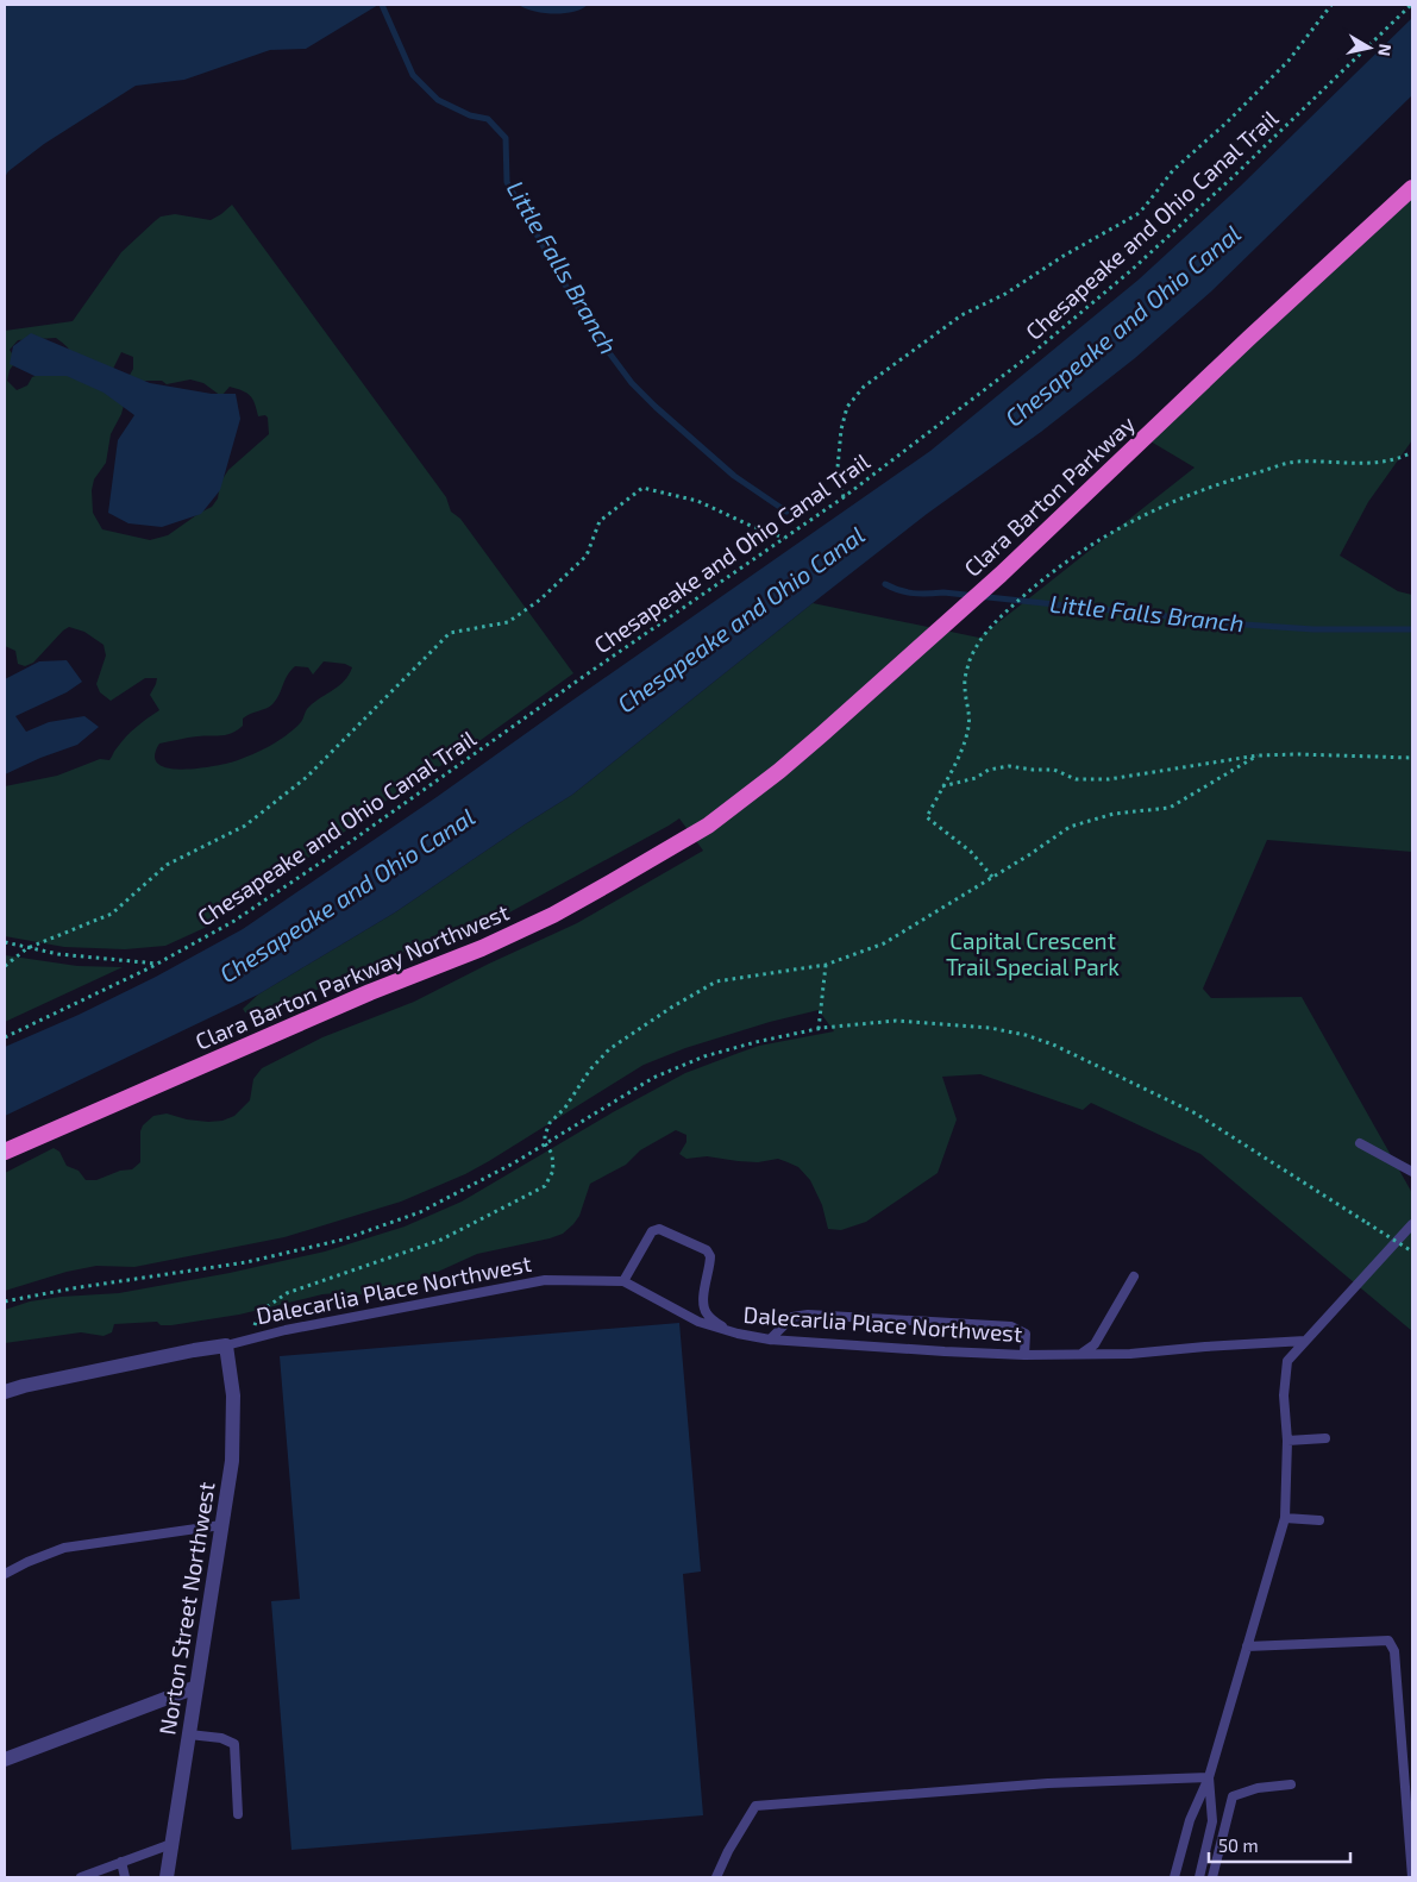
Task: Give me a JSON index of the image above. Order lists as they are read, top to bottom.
{
  "streets": {
    "highway": ["Clara Barton Parkway", "Clara Barton Parkway Northwest"],
    "street": ["Norton Street Northwest"],
    "lane": ["Dalecarlia Place Northwest"],
    "path": ["Chesapeake and Ohio Canal Trail"]
  },
  "crossings": [
    ["Clara Barton Parkway", "Clara Barton Parkway Northwest"],
    ["Dalecarlia Place Northwest", "Norton Street Northwest"]
  ],
  "water": ["Little Falls Branch", "Chesapeake and Ohio Canal"],
  "parks": ["Capital Crescent Trail Special Park"],
  "scale_bar": "50 m",
  "north": "right"
}
